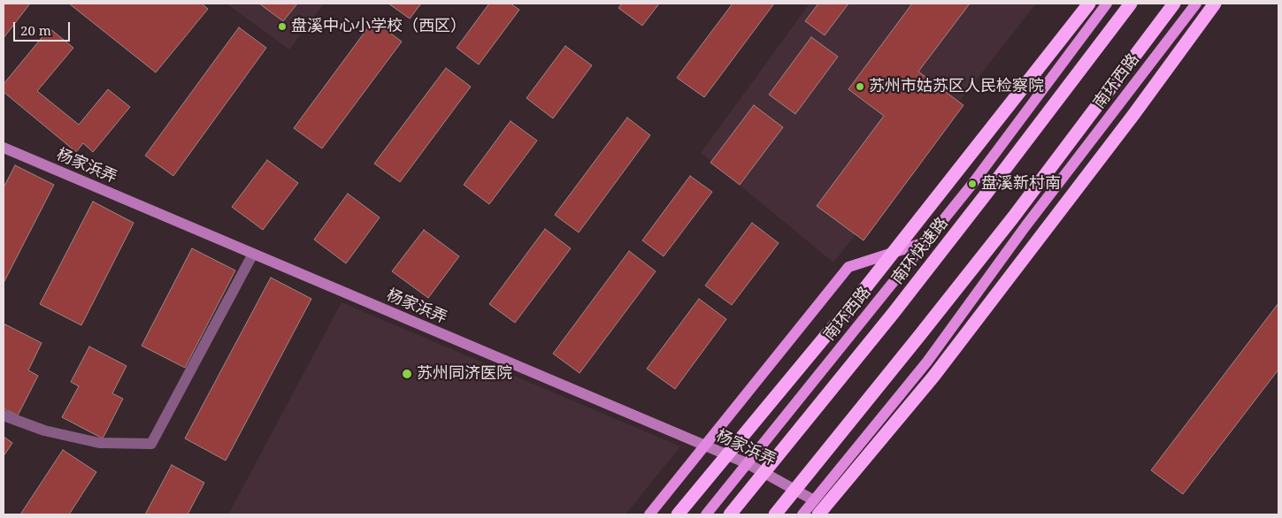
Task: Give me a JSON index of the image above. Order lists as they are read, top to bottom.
{
  "streets": {
    "highway": ["南环快速路"],
    "main road": ["南环西路"],
    "street": ["杨家浜弄"]
  },
  "crossings": [
    ["南环西路", "杨家浜弄"]
  ],
  "places": [
    "盘溪中心小学校（西区）",
    "苏州市姑苏区人民检察院",
    "盘溪新村南",
    "苏州同济医院"
  ],
  "scale_bar": "20 m"
}
